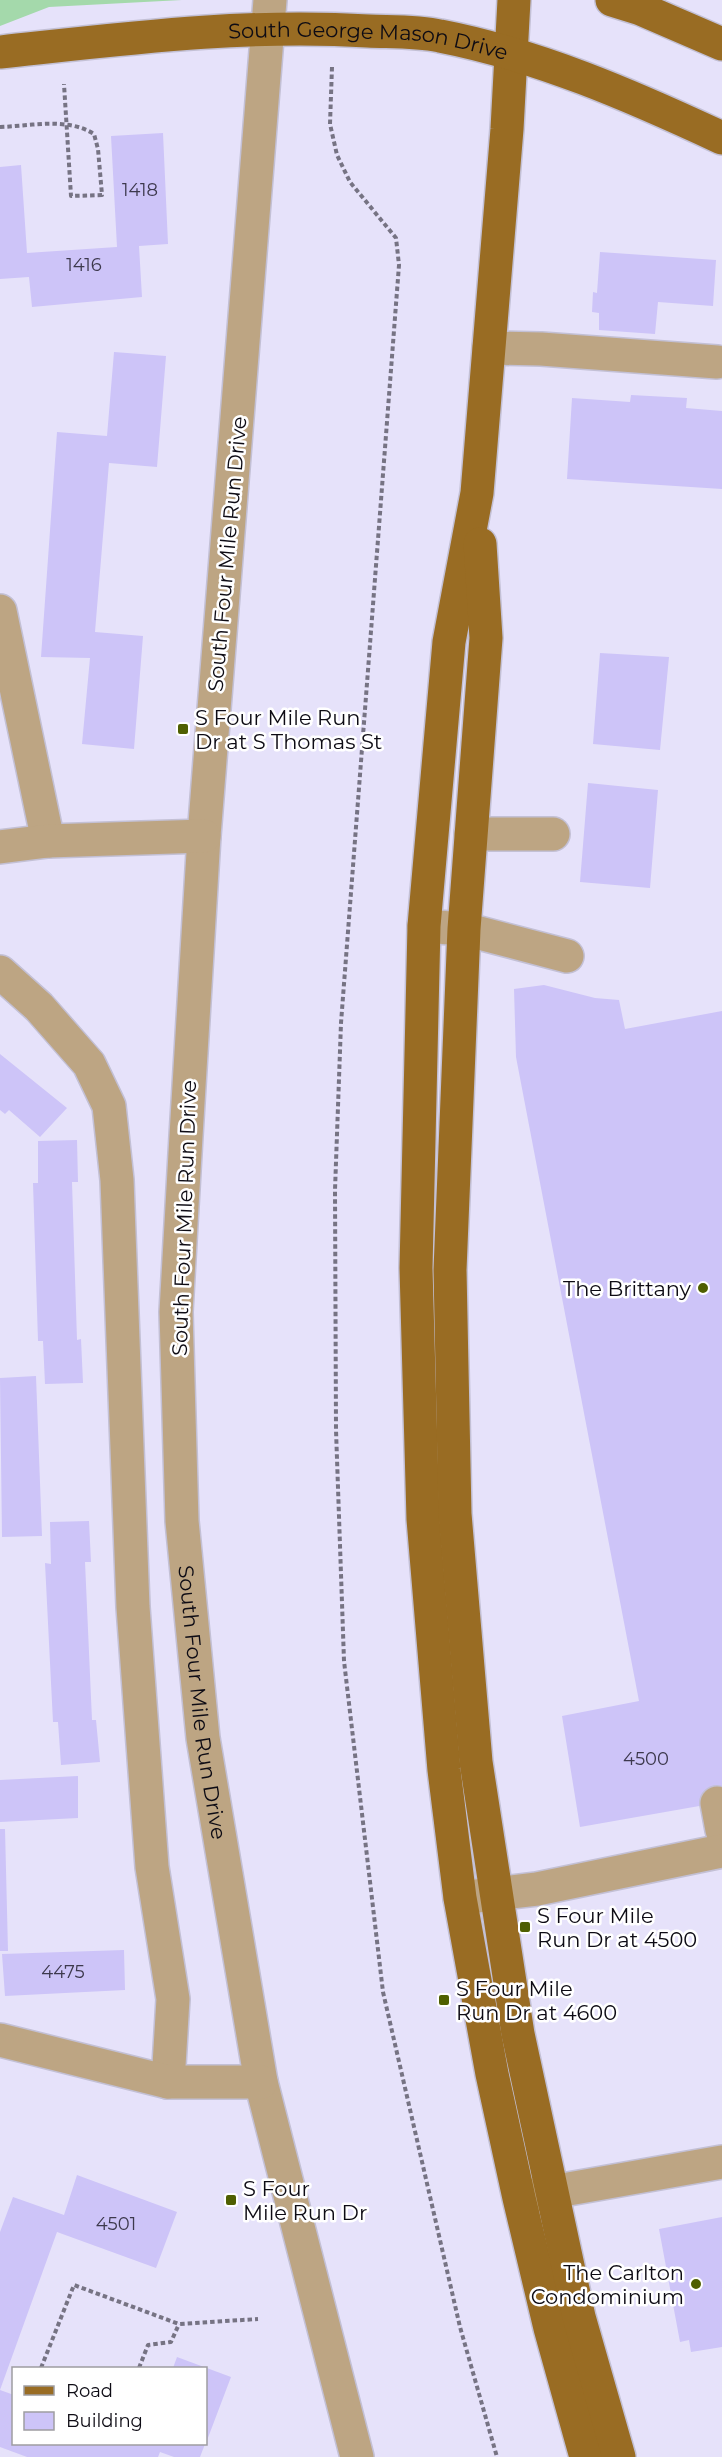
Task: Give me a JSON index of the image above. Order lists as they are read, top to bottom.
{
  "streets": {
    "main road": ["South George Mason Drive"],
    "street": ["South Four Mile Run Drive"]
  },
  "crossings": [
    ["South George Mason Drive", "South Four Mile Run Drive"]
  ],
  "places": {
    "transit": [
      "S Four Mile Run Dr at S Thomas St",
      "S Four Mile Run Dr at 4500",
      "S Four Mile Run Dr at 4600",
      "S Four Mile Run Dr"
    ],
    "other": ["The Brittany", "The Carlton Condominium"]
  },
  "house_numbers": [
    "1418",
    "1416",
    "4500",
    "4475",
    "4501"
  ],
  "legend": ["Road", "Building"]
}
